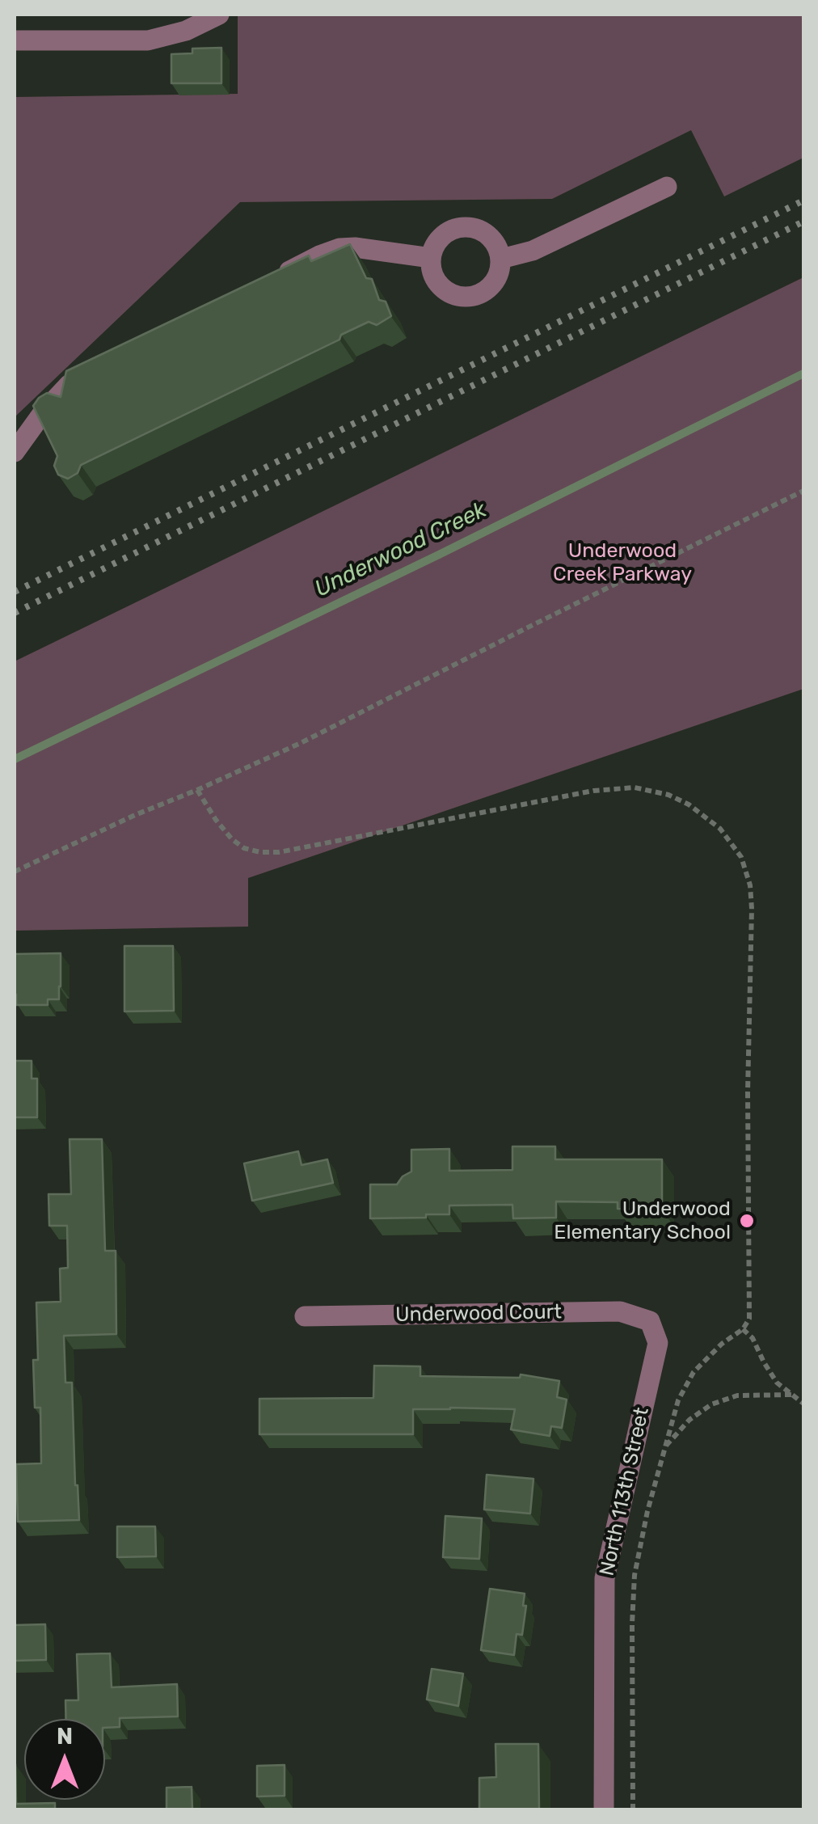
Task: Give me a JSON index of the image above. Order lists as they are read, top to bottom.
{
  "streets": {
    "street": ["Underwood Court", "North 113th Street"]
  },
  "crossings": [
    ["Underwood Court", "North 113th Street"]
  ],
  "water": ["Underwood Creek"],
  "parks": ["Underwood Creek Parkway"],
  "places": ["Underwood Elementary School"],
  "north": "top"
}
